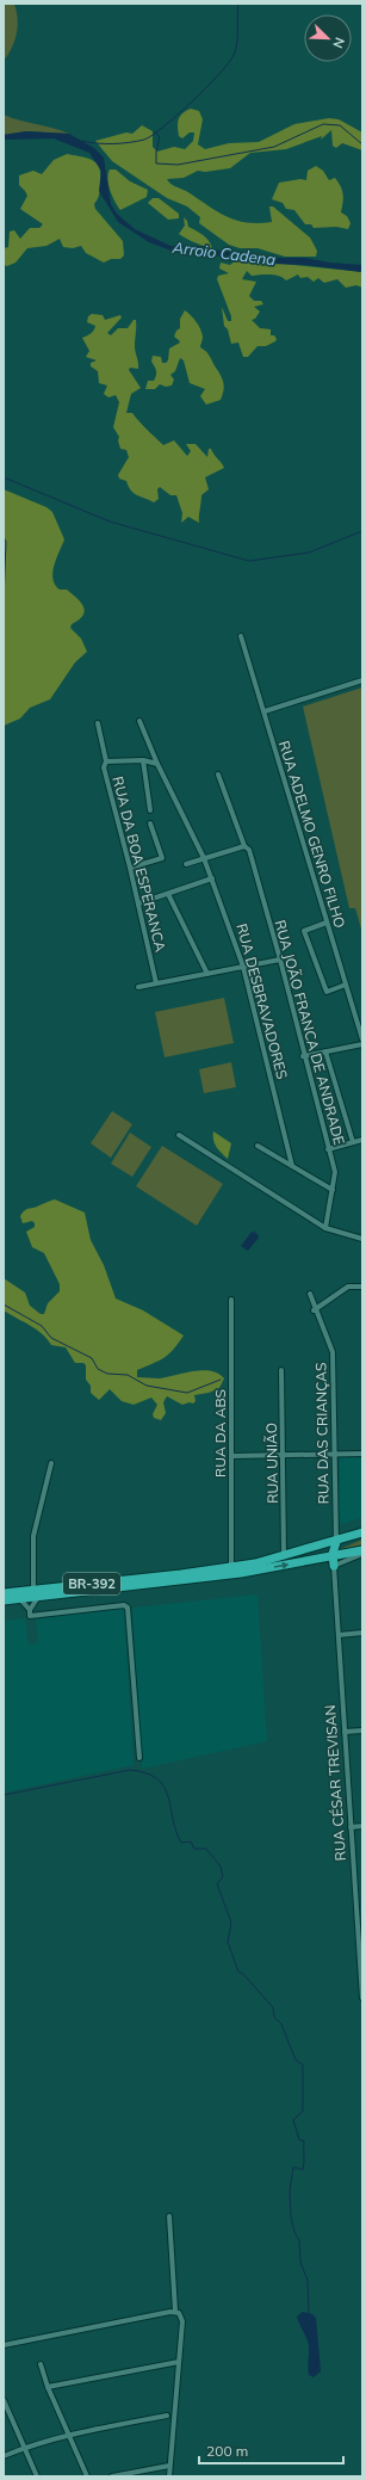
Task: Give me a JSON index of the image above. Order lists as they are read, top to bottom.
{
  "streets": {
    "highway": ["BR-392"],
    "street": [
      "RUA ADELMO GENRO FILHO",
      "RUA DA BOA ESPERANCA",
      "RUA DESBRAVADORES",
      "RUA JOÃO FRANCA DE ANDRADE",
      "RUA DA ABS",
      "RUA DAS CRIANÇAS",
      "RUA UNIÃO",
      "RUA CÉSAR TREVISAN"
    ]
  },
  "crossings": [
    ["RUA DA ABS", "BR-392"],
    ["RUA DAS CRIANÇAS", "BR-392"],
    ["RUA DAS CRIANÇAS", "RUA CÉSAR TREVISAN"],
    ["RUA UNIÃO", "BR-392"],
    ["BR-392", "RUA CÉSAR TREVISAN"]
  ],
  "water": ["Arroio Cadena"],
  "scale_bar": "200 m",
  "north": "bottom right"
}
